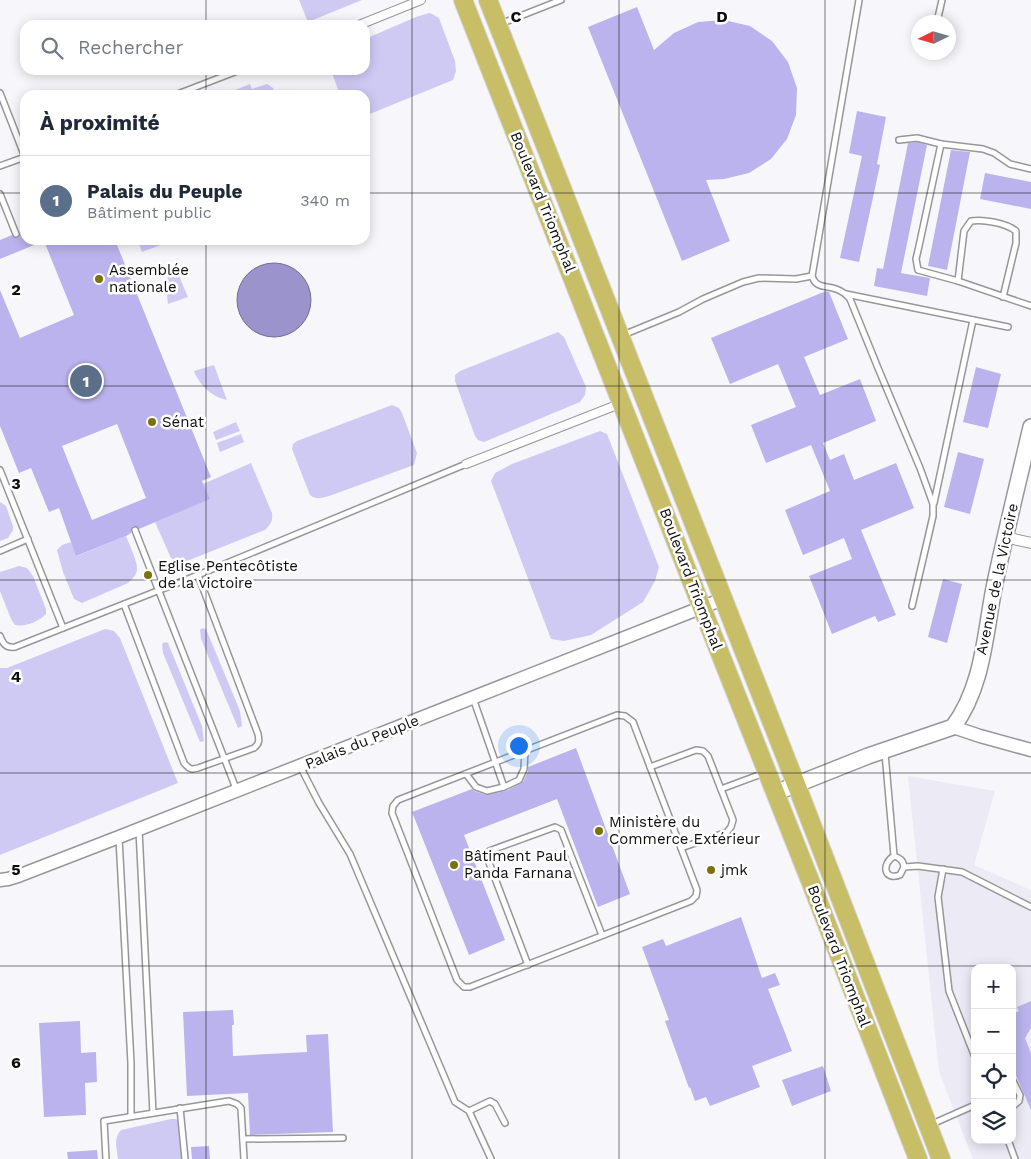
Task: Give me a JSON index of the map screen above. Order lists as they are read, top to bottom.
{
  "streets": {
    "highway": ["Boulevard Triomphal"],
    "main road": ["Avenue de la Victoire"],
    "street": ["Palais du Peuple"]
  },
  "crossings": [
    ["Boulevard Triomphal", "Palais du Peuple"]
  ],
  "places": [
    "Assemblée nationale",
    "Sénat",
    "Eglise Pentecôtiste de la victoire",
    "Ministère du Commerce Extérieur",
    "Bâtiment Paul Panda Farnana",
    "jmk"
  ],
  "north": "left",
  "page": {
    "search": "Rechercher",
    "heading": "À proximité",
    "list": [
      {
        "mark": "1",
        "name": "Palais du Peuple",
        "note": "Bâtiment public",
        "value": "340 m"
      }
    ],
    "pins": "1",
    "map_buttons": ["+", "−"]
  },
  "grid": {
    "columns": ["C", "D"],
    "rows": [
      "2",
      "3",
      "4",
      "5",
      "6"
    ]
  }
}
